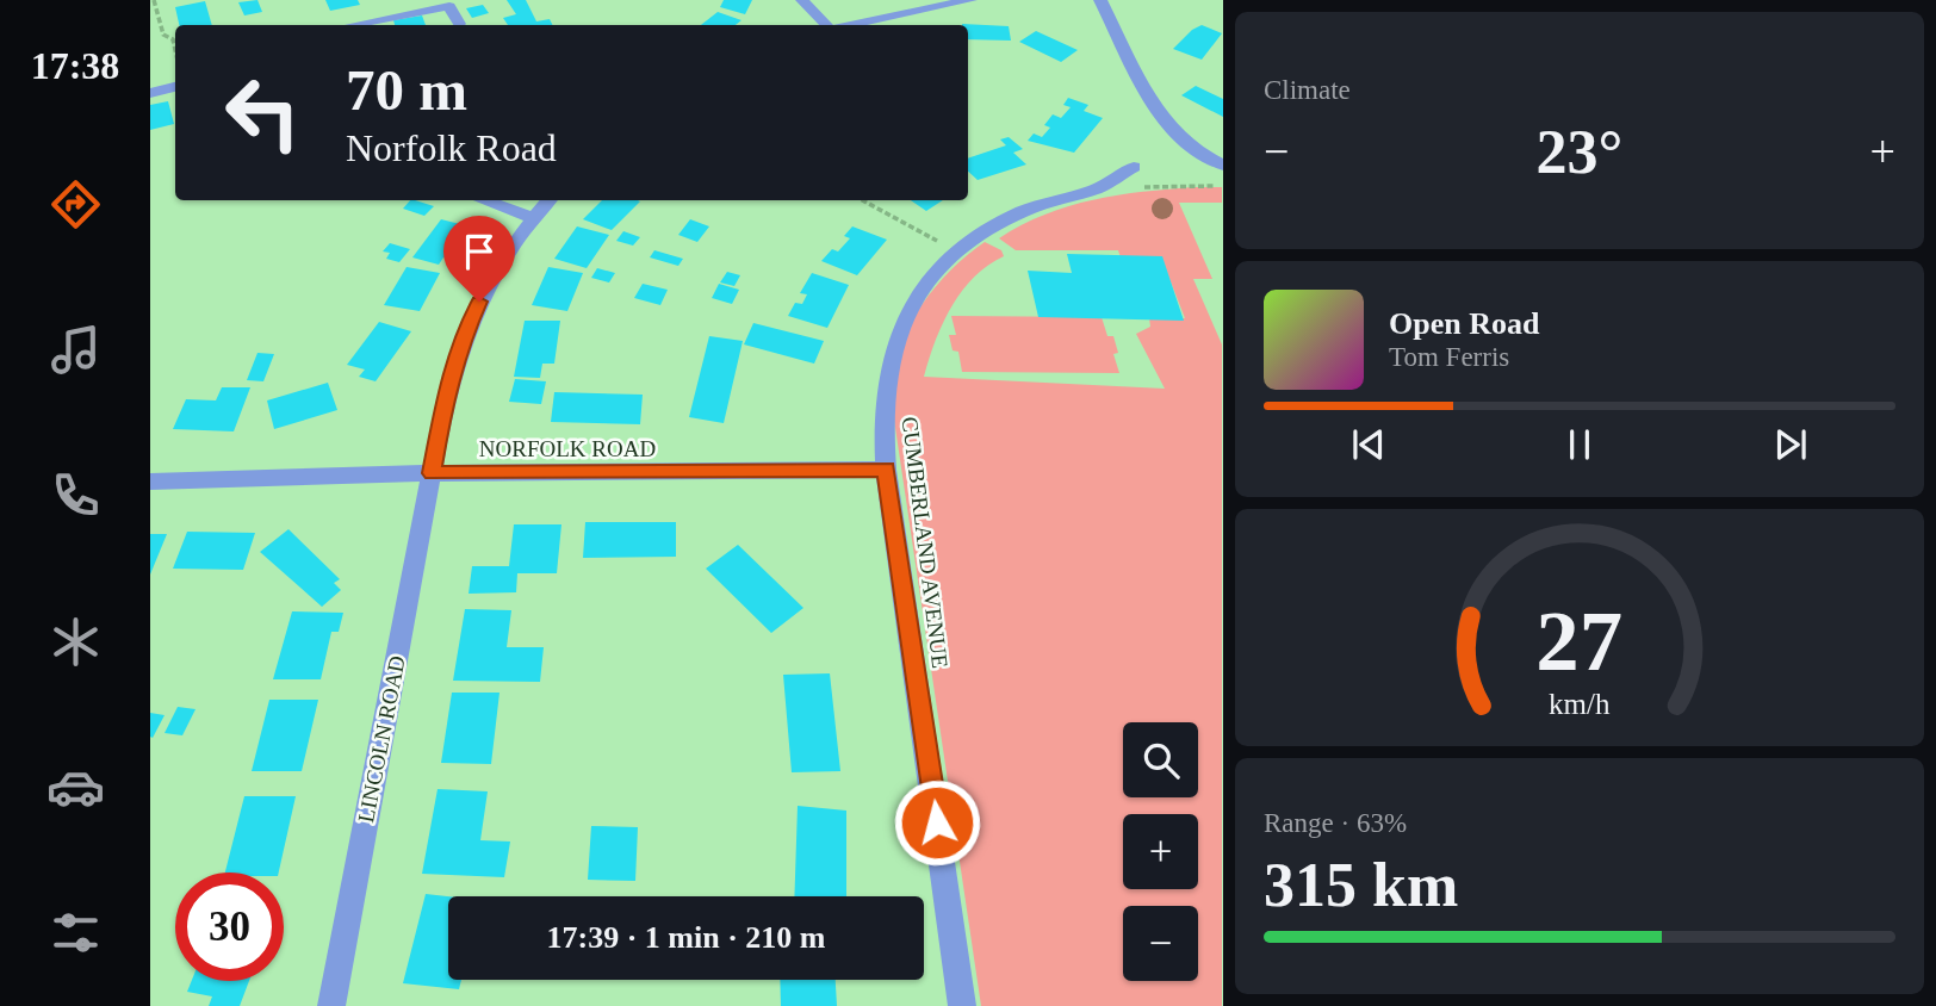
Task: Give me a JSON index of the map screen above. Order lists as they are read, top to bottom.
{
  "streets": {
    "street": ["NORFOLK ROAD", "CUMBERLAND AVENUE", "LINCOLN ROAD"]
  },
  "crossings": [
    ["NORFOLK ROAD", "CUMBERLAND AVENUE"],
    ["NORFOLK ROAD", "LINCOLN ROAD"]
  ],
  "page": {
    "tabs": "17:38",
    "tile": [
      "Climate",
      ["Range · 63%", "315 km"]
    ],
    "turn": ["70 m", "Norfolk Road"],
    "heat": ["−", "23°", "+"],
    "song": ["Open Road", "Tom Ferris"],
    "map_buttons": ["+", "−"],
    "limit": "30",
    "trip": "17:39 · 1 min · 210 m",
    "gauge": ["27", "km/h"]
  }
}
